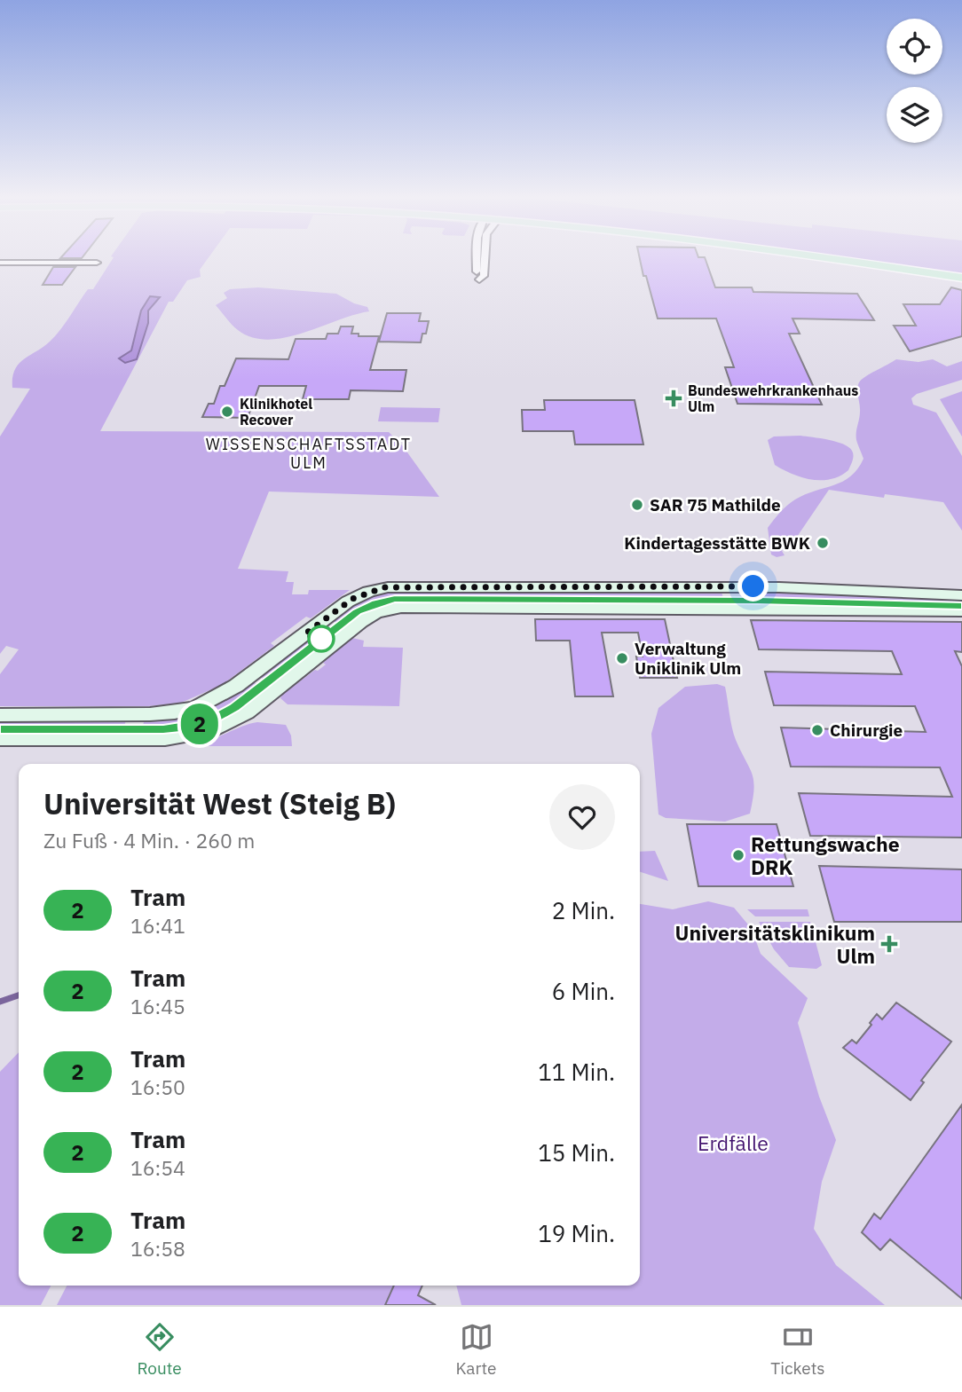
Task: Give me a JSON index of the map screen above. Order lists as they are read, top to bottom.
{
  "districts": ["WISSENSCHAFTSSTADT ULM"],
  "parks": ["Erdfälle"],
  "places": {
    "health": ["Bundeswehrkrankenhaus Ulm", "Universitätsklinikum Ulm"],
    "other": [
      "Klinikhotel Recover",
      "SAR 75 Mathilde",
      "Kindertagesstätte BWK",
      "Verwaltung Uniklinik Ulm",
      "Chirurgie",
      "Rettungswache DRK"
    ]
  },
  "lines": ["tram line 2"],
  "page": {
    "on_map": "2",
    "heading": ["Universität West (Steig B)", "Zu Fuß · 4 Min. · 260 m"],
    "list": [
      {
        "mark": "2",
        "name": "Tram",
        "note": "16:41",
        "value": "2 Min."
      },
      {
        "mark": "2",
        "name": "Tram",
        "note": "16:45",
        "value": "6 Min."
      },
      {
        "mark": "2",
        "name": "Tram",
        "note": "16:50",
        "value": "11 Min."
      },
      {
        "mark": "2",
        "name": "Tram",
        "note": "16:54",
        "value": "15 Min."
      },
      {
        "mark": "2",
        "name": "Tram",
        "note": "16:58",
        "value": "19 Min."
      }
    ],
    "tabs": ["Route", "Karte", "Tickets"]
  }
}
